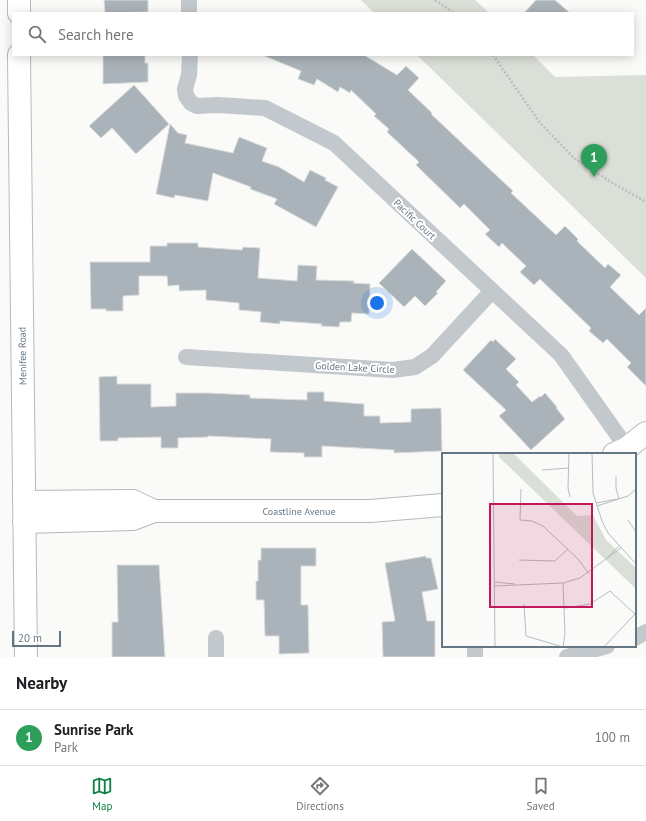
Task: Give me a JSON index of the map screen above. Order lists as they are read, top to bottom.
{
  "streets": {
    "main road": ["Menifee Road", "Coastline Avenue"],
    "street": ["Pacific Court", "Golden Lake Circle"]
  },
  "crossings": [
    ["Pacific Court", "Golden Lake Circle"],
    ["Menifee Road", "Coastline Avenue"]
  ],
  "scale_bar": "20 m",
  "page": {
    "search": "Search here",
    "pins": "1",
    "scale": "20 m",
    "heading": "Nearby",
    "list": [
      {
        "mark": "1",
        "name": "Sunrise Park",
        "note": "Park",
        "value": "100 m"
      }
    ],
    "nav": ["Map", "Directions", "Saved"]
  }
}
